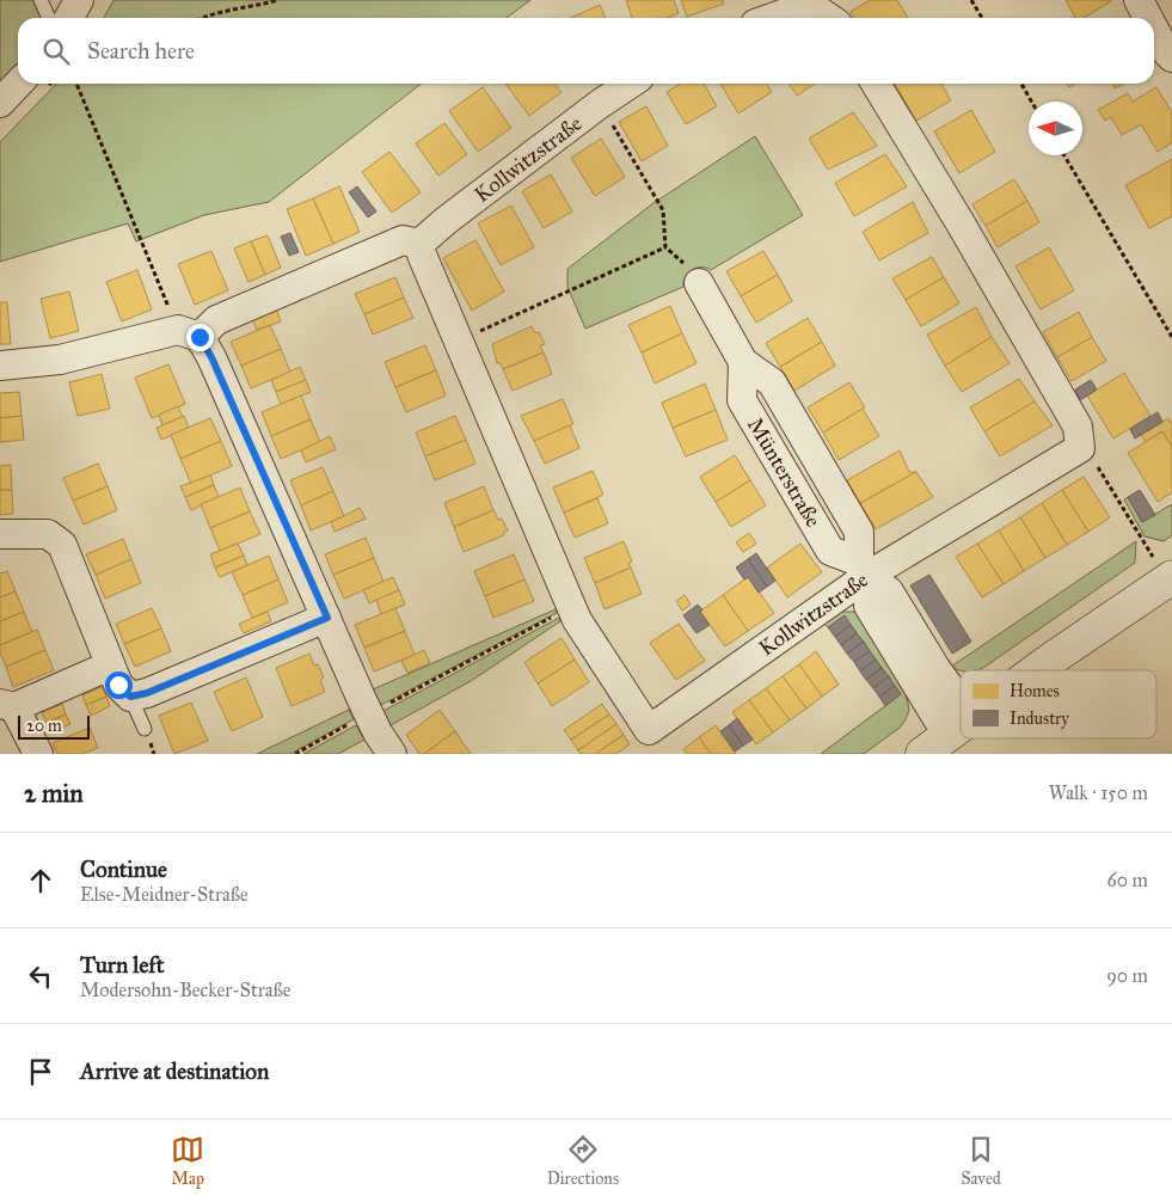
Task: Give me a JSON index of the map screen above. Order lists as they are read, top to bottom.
{
  "streets": {
    "street": ["Kollwitzstraße", "Münterstraße"]
  },
  "crossings": [
    ["Kollwitzstraße", "Münterstraße"]
  ],
  "legend": ["Homes", "Industry"],
  "scale_bar": "20 m",
  "north": "left",
  "page": {
    "search": "Search here",
    "scale": "20 m",
    "heading": ["2 min", "Walk · 150 m"],
    "list": [
      ["Continue", "Else-Meidner-Straße", "60 m"],
      ["Turn left", "Modersohn-Becker-Straße", "90 m"],
      "Arrive at destination"
    ],
    "nav": ["Map", "Directions", "Saved"]
  }
}
